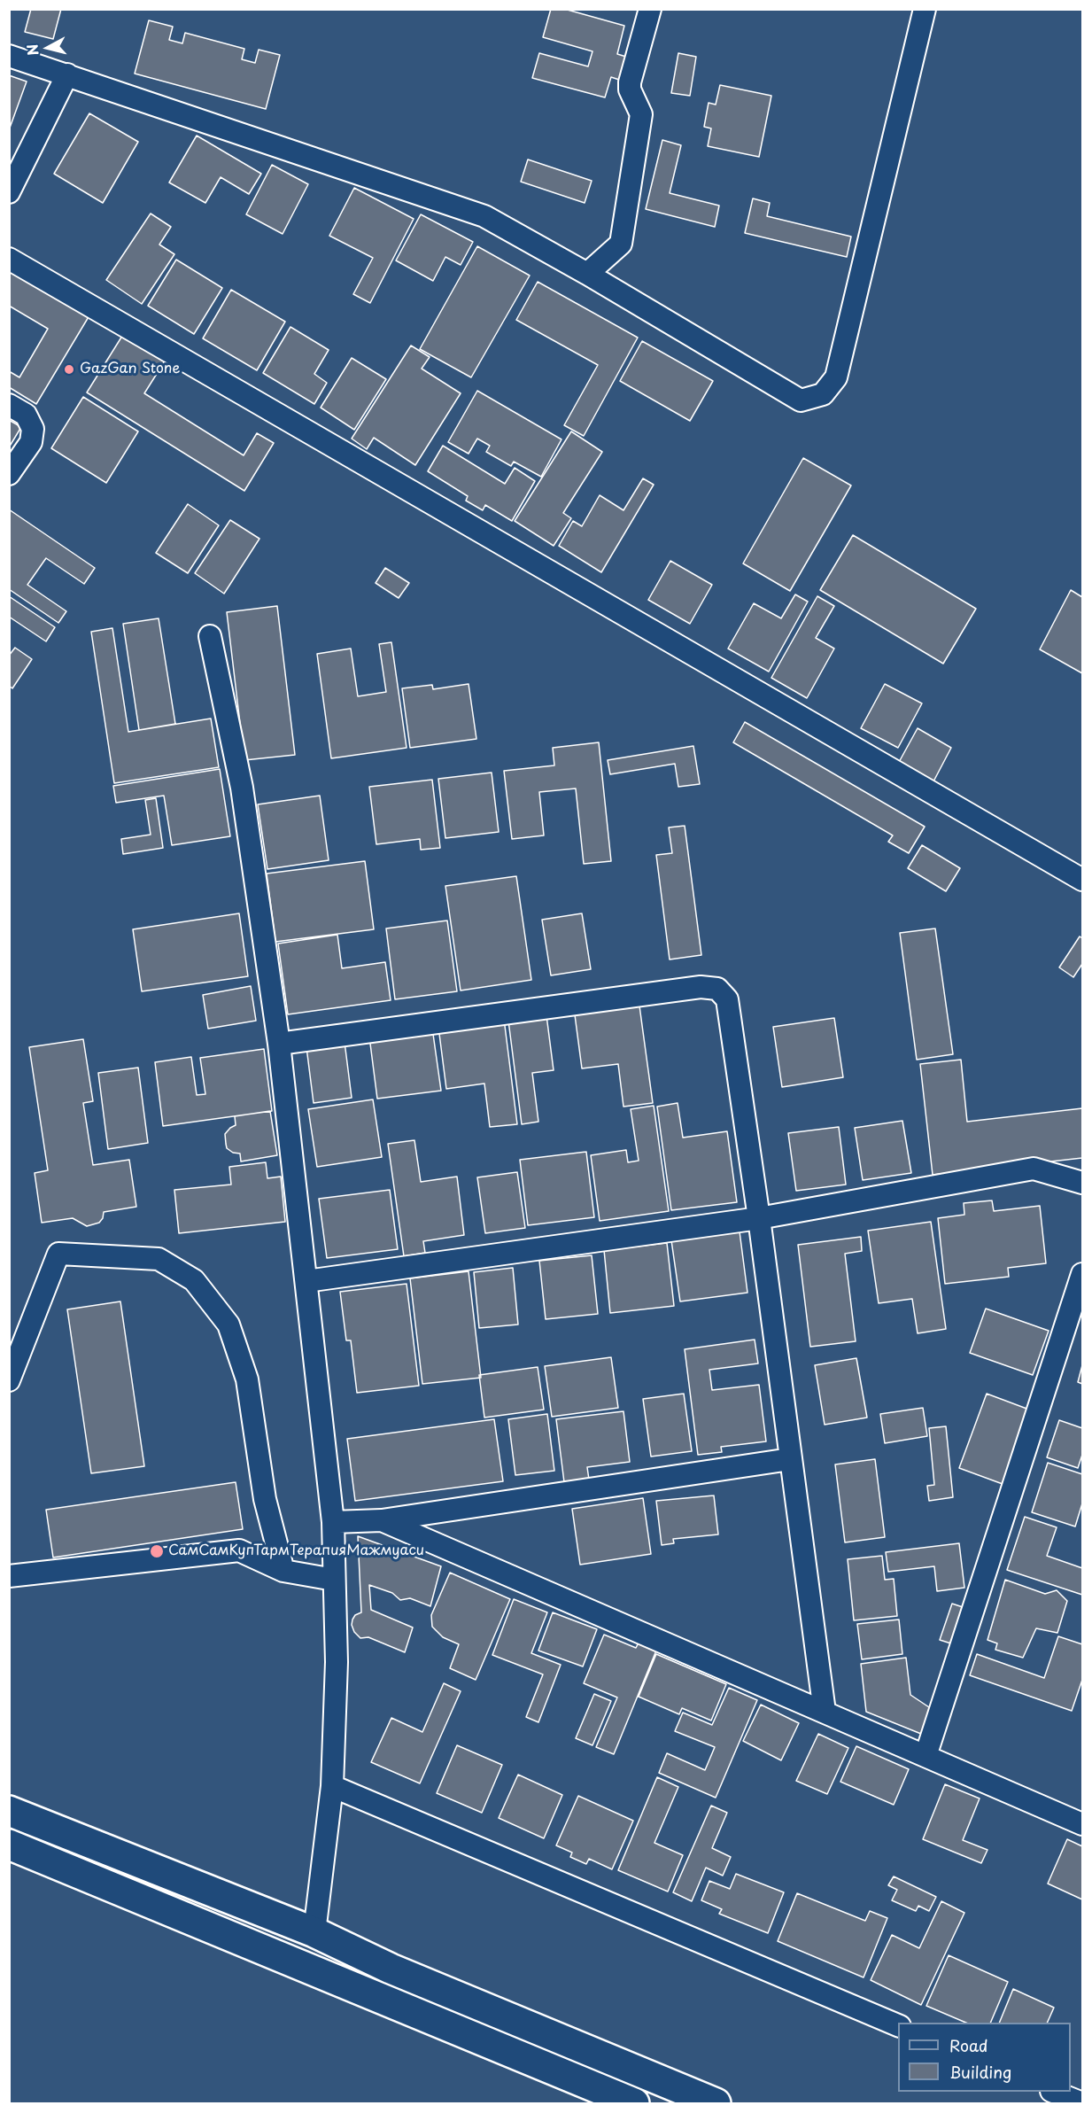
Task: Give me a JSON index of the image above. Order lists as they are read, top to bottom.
{
  "places": ["GazGan Stone", "СамСамКупТармТерапияМажмуаси"],
  "legend": ["Road", "Building"],
  "north": "left"
}
